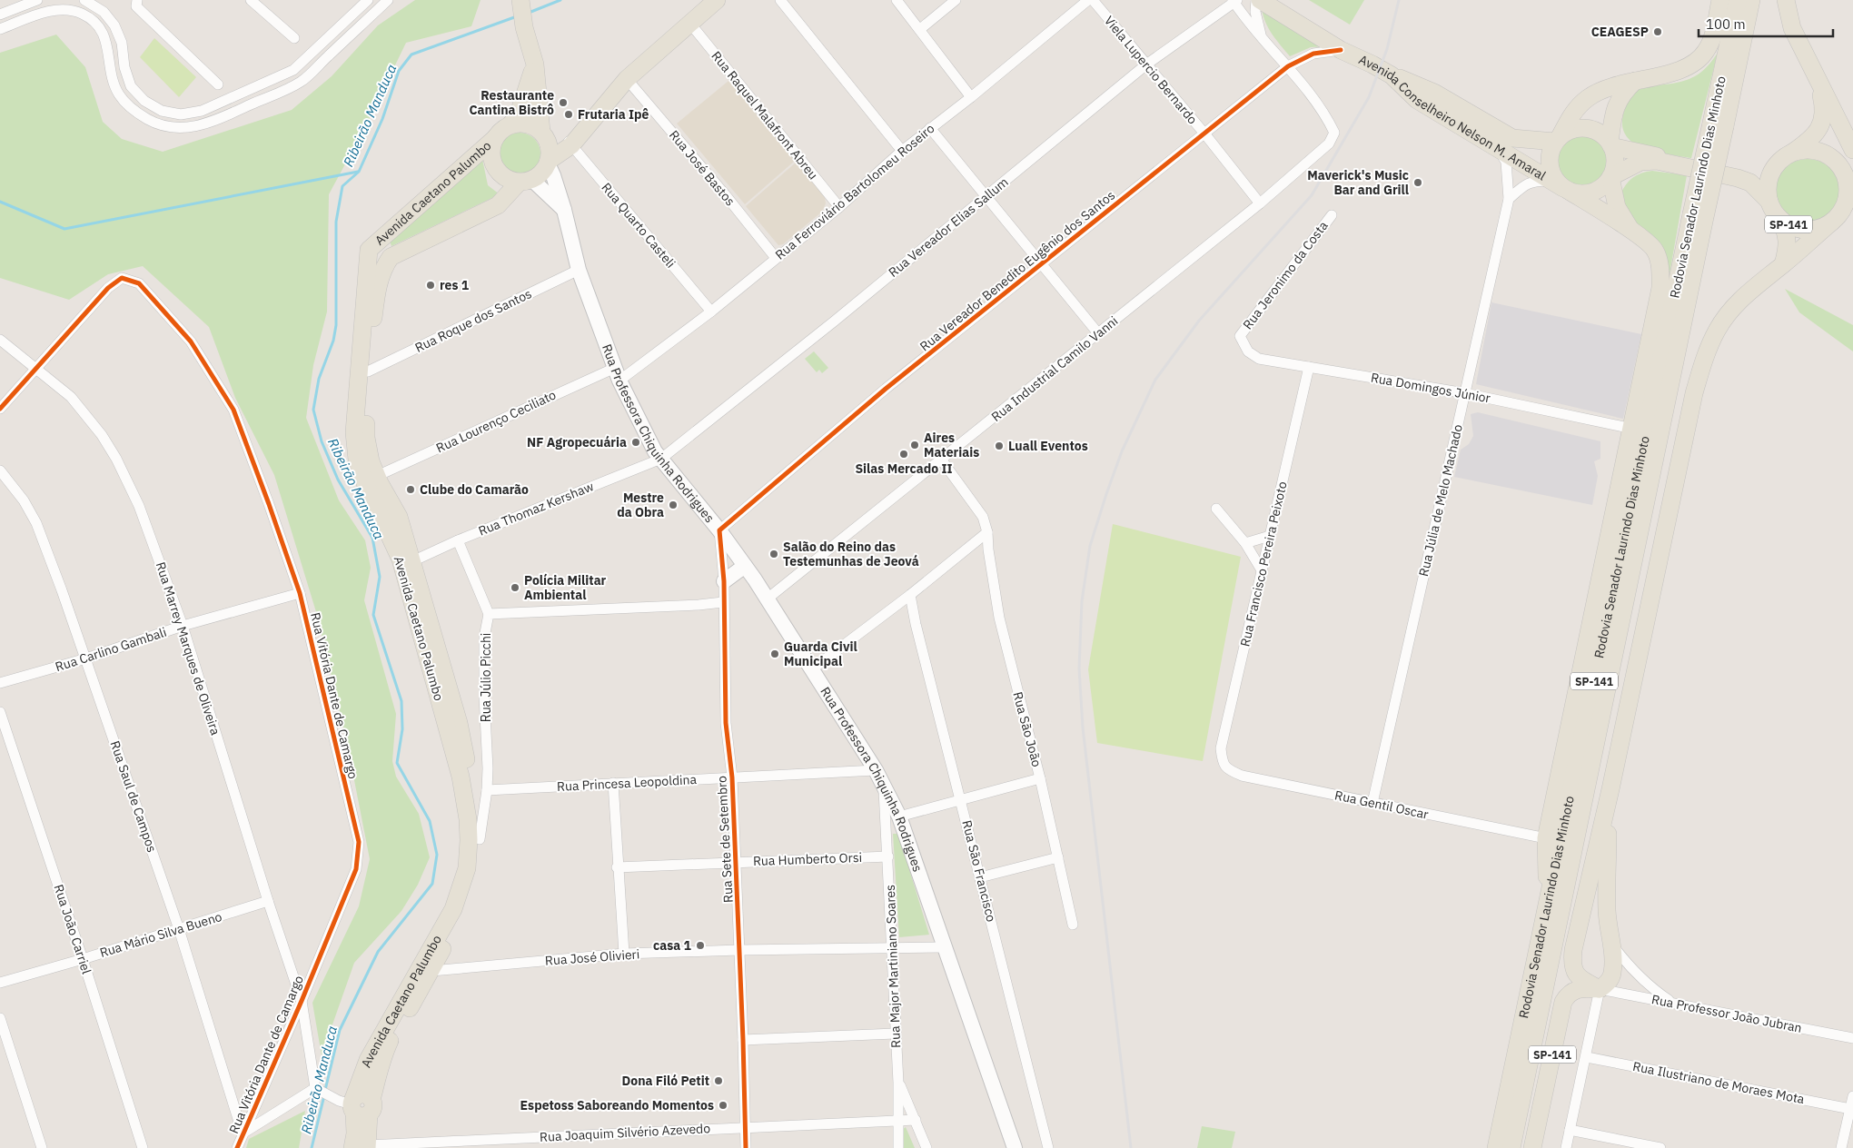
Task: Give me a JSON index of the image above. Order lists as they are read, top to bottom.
{
  "streets": {
    "main road": [
      "Avenida Conselheiro Nelson M. Amaral",
      "Rodovia Senador Laurindo Dias Minhoto",
      "Avenida Caetano Palumbo",
      "SP-141",
      "Rua Professora Chiquinha Rodrigues"
    ],
    "street": [
      "Viela Lupercio Bernardo",
      "Rua Raquel Malafront Abreu",
      "Rua José Bastos",
      "Rua Ferroviário Bartolomeu Roseiro",
      "Rua Quarto Casteli",
      "Rua Vereador Elias Sallum",
      "Rua Vereador Benedito Eugênio dos Santos",
      "Rua Jeronimo da Costa",
      "Rua Roque dos Santos",
      "Rua Industrial Camilo Vanni",
      "Rua Domingos Júnior",
      "Rua Lourenço Ceciliato",
      "Rua Júlia de Melo Machado",
      "Rua Thomaz Kershaw",
      "Rua Francisco Pereira Peixoto",
      "Rua Marrey Marques de Oliveira",
      "Rua Carlino Gambali",
      "Rua Júlio Picchi",
      "Rua Vitória Dante de Camargo",
      "Rua São João",
      "Rua Princesa Leopoldina",
      "Rua Saul de Campos",
      "Rua Gentil Oscar",
      "Rua Sete de Setembro",
      "Rua Humberto Orsi",
      "Rua São Francisco",
      "Rua João Carriel",
      "Rua Mário Silva Bueno",
      "Rua José Olivieri",
      "Rua Major Martiniano Soares",
      "Rua Professor João Jubran",
      "Rua Ilustriano de Moraes Mota",
      "Rua Joaquim Silvério Azevedo"
    ]
  },
  "crossings": [
    ["Viela Lupercio Bernardo", "Rua Vereador Elias Sallum"],
    ["Viela Lupercio Bernardo", "Rua Vereador Benedito Eugênio dos Santos"],
    ["Viela Lupercio Bernardo", "Rua Industrial Camilo Vanni"],
    ["Rua Raquel Malafront Abreu", "Rua Ferroviário Bartolomeu Roseiro"],
    ["Avenida Conselheiro Nelson M. Amaral", "SP-141"],
    ["Avenida Conselheiro Nelson M. Amaral", "Rua Vereador Benedito Eugênio dos Santos"],
    ["Avenida Conselheiro Nelson M. Amaral", "Rua Júlia de Melo Machado"],
    ["Rua José Bastos", "Rua Ferroviário Bartolomeu Roseiro"],
    ["Rua Ferroviário Bartolomeu Roseiro", "Rua Quarto Casteli"],
    ["Rua Ferroviário Bartolomeu Roseiro", "Rua Lourenço Ceciliato"],
    ["Rua Ferroviário Bartolomeu Roseiro", "Rua Professora Chiquinha Rodrigues"],
    ["Avenida Caetano Palumbo", "Rua Roque dos Santos"],
    ["Avenida Caetano Palumbo", "Rua Lourenço Ceciliato"],
    ["Avenida Caetano Palumbo", "Rua Professora Chiquinha Rodrigues"],
    ["Avenida Caetano Palumbo", "Rua Thomaz Kershaw"],
    ["Avenida Caetano Palumbo", "Rua Júlio Picchi"],
    ["Avenida Caetano Palumbo", "Rua José Olivieri"],
    ["SP-141", "Rua Domingos Júnior"],
    ["SP-141", "Rua Gentil Oscar"],
    ["SP-141", "Rua Professor João Jubran"],
    ["Rua Vereador Elias Sallum", "Rua Professora Chiquinha Rodrigues"],
    ["Rua Vereador Elias Sallum", "Rua Thomaz Kershaw"],
    ["Rua Vereador Benedito Eugênio dos Santos", "Rua Industrial Camilo Vanni"],
    ["Rua Vereador Benedito Eugênio dos Santos", "Rua Professora Chiquinha Rodrigues"],
    ["Rua Vereador Benedito Eugênio dos Santos", "Rua Sete de Setembro"],
    ["Rua Jeronimo da Costa", "Rua Domingos Júnior"],
    ["Rua Roque dos Santos", "Rua Professora Chiquinha Rodrigues"],
    ["Rua Industrial Camilo Vanni", "Rua Professora Chiquinha Rodrigues"],
    ["Rua Domingos Júnior", "Rua Júlia de Melo Machado"],
    ["Rua Domingos Júnior", "Rua Francisco Pereira Peixoto"],
    ["Rua Lourenço Ceciliato", "Rua Professora Chiquinha Rodrigues"],
    ["Rua Professora Chiquinha Rodrigues", "Rua Thomaz Kershaw"],
    ["Rua Professora Chiquinha Rodrigues", "Rua Princesa Leopoldina"],
    ["Rua Professora Chiquinha Rodrigues", "Rua Sete de Setembro"],
    ["Rua Professora Chiquinha Rodrigues", "Rua José Olivieri"],
    ["Rua Professora Chiquinha Rodrigues", "Rua Major Martiniano Soares"],
    ["Rua Júlia de Melo Machado", "Rua Gentil Oscar"],
    ["Rua Francisco Pereira Peixoto", "Rua Gentil Oscar"],
    ["Rua Marrey Marques de Oliveira", "Rua Carlino Gambali"],
    ["Rua Marrey Marques de Oliveira", "Rua Vitória Dante de Camargo"],
    ["Rua Marrey Marques de Oliveira", "Rua Mário Silva Bueno"],
    ["Rua Carlino Gambali", "Rua Vitória Dante de Camargo"],
    ["Rua Carlino Gambali", "Rua Saul de Campos"],
    ["Rua Júlio Picchi", "Rua Princesa Leopoldina"],
    ["Rua Vitória Dante de Camargo", "Rua Saul de Campos"],
    ["Rua Princesa Leopoldina", "Rua Sete de Setembro"],
    ["Rua Saul de Campos", "Rua Mário Silva Bueno"],
    ["Rua Sete de Setembro", "Rua Humberto Orsi"],
    ["Rua Sete de Setembro", "Rua José Olivieri"],
    ["Rua Sete de Setembro", "Rua Joaquim Silvério Azevedo"],
    ["Rua Humberto Orsi", "Rua Major Martiniano Soares"],
    ["Rua João Carriel", "Rua Mário Silva Bueno"],
    ["Rua José Olivieri", "Rua Major Martiniano Soares"],
    ["Rua Major Martiniano Soares", "Rua Joaquim Silvério Azevedo"]
  ],
  "water": ["Ribeirão Manduca"],
  "places": [
    "CEAGESP",
    "Restaurante Cantina Bistrô",
    "Frutaria Ipê",
    "Maverick's Music Bar and Grill",
    "res 1",
    "NF Agropecuária",
    "Aires Materiais",
    "Luall Eventos",
    "Silas Mercado II",
    "Clube do Camarão",
    "Mestre da Obra",
    "Salão do Reino das Testemunhas de Jeová",
    "Polícia Militar Ambiental",
    "Guarda Civil Municipal",
    "casa 1",
    "Dona Filó Petit",
    "Espetoss Saboreando Momentos"
  ],
  "scale_bar": "100 m"
}
